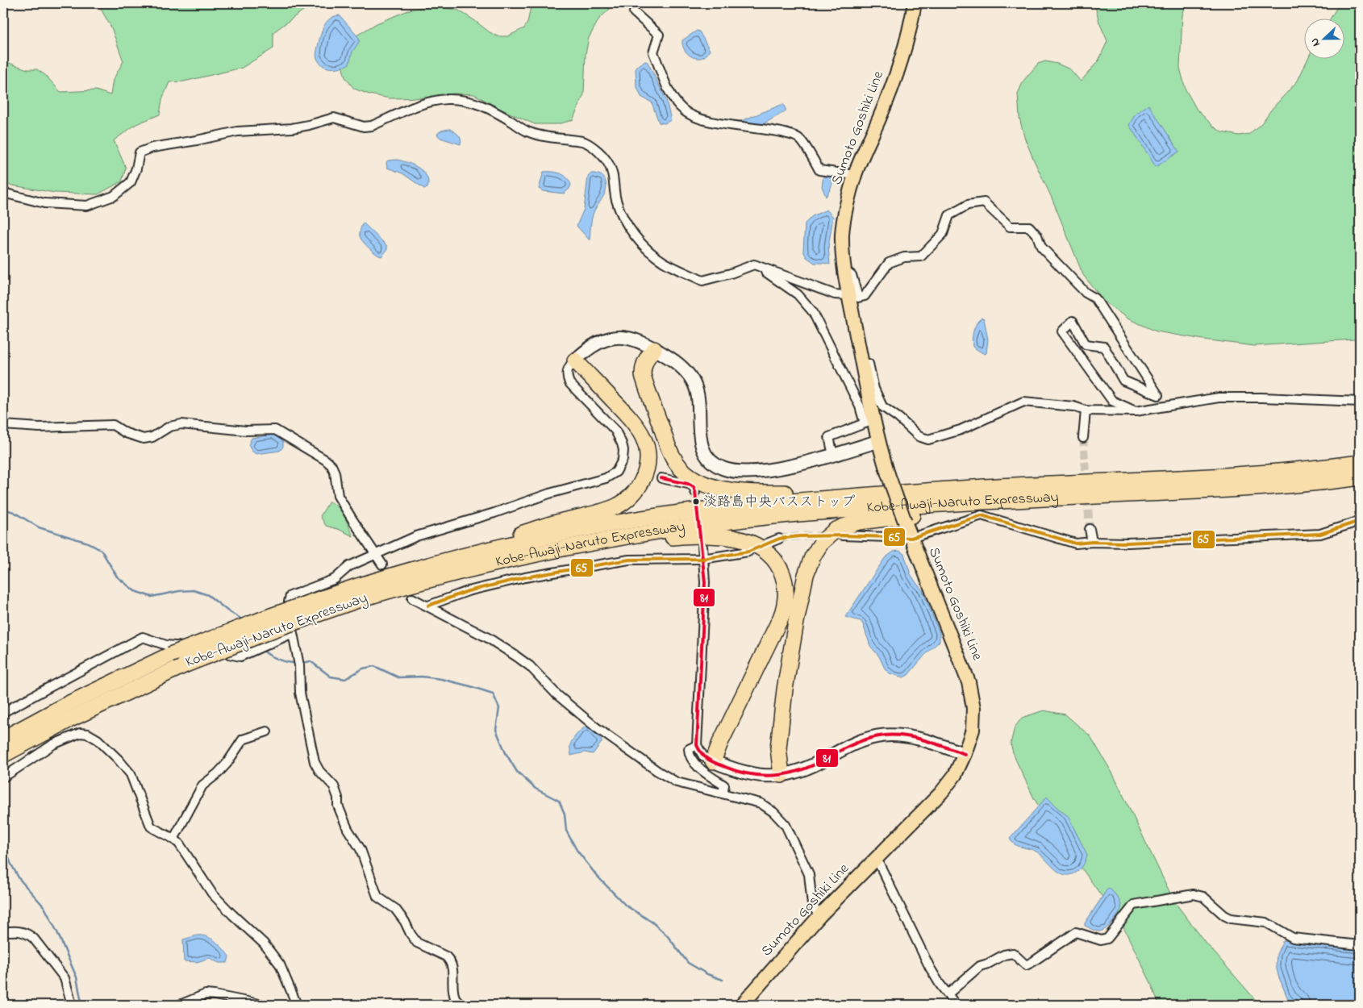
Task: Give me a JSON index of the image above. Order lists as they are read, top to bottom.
{
  "streets": {
    "highway": ["Kobe-Awaji-Naruto Expressway"],
    "main road": ["Sumoto Goshiki Line"]
  },
  "places": ["淡路島中央バスストップ"],
  "lines": ["transit line 81", "transit line 65"],
  "north": "left"
}
